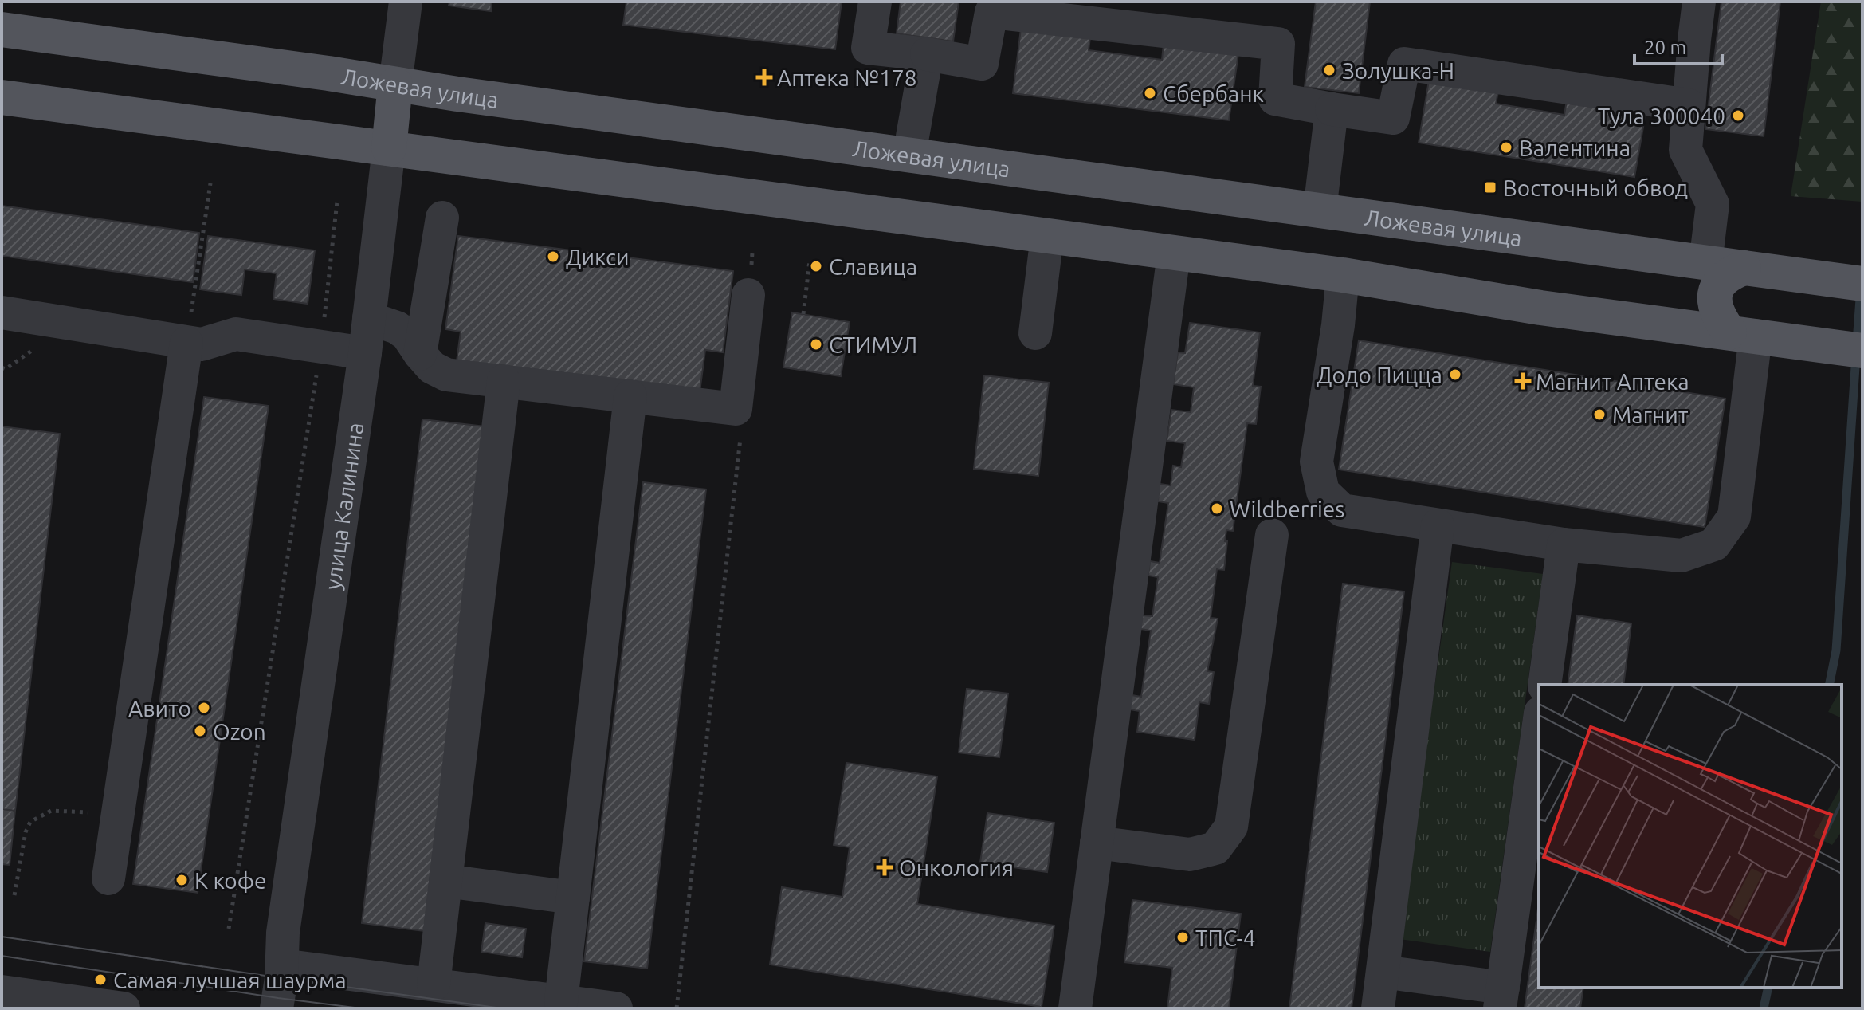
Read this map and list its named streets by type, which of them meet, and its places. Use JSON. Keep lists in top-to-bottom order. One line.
{"streets":{"main road":["Ложевая улица","улица Калинина"]},"crossings":[["Ложевая улица","улица Калинина"]],"places":{"other":["Золушка-Н","Сбербанк","Тула 300040","Валентина","Дикси","Славица","СТИМУЛ","Додо Пицца","Магнит","Wildberries","Авито","Ozon","К кофе","ТПС-4","Самая лучшая шаурма"],"health":["Аптека №178","Магнит Аптека","Онкология"],"transit":["Восточный обвод"]},"scale_bar":"20 m"}
